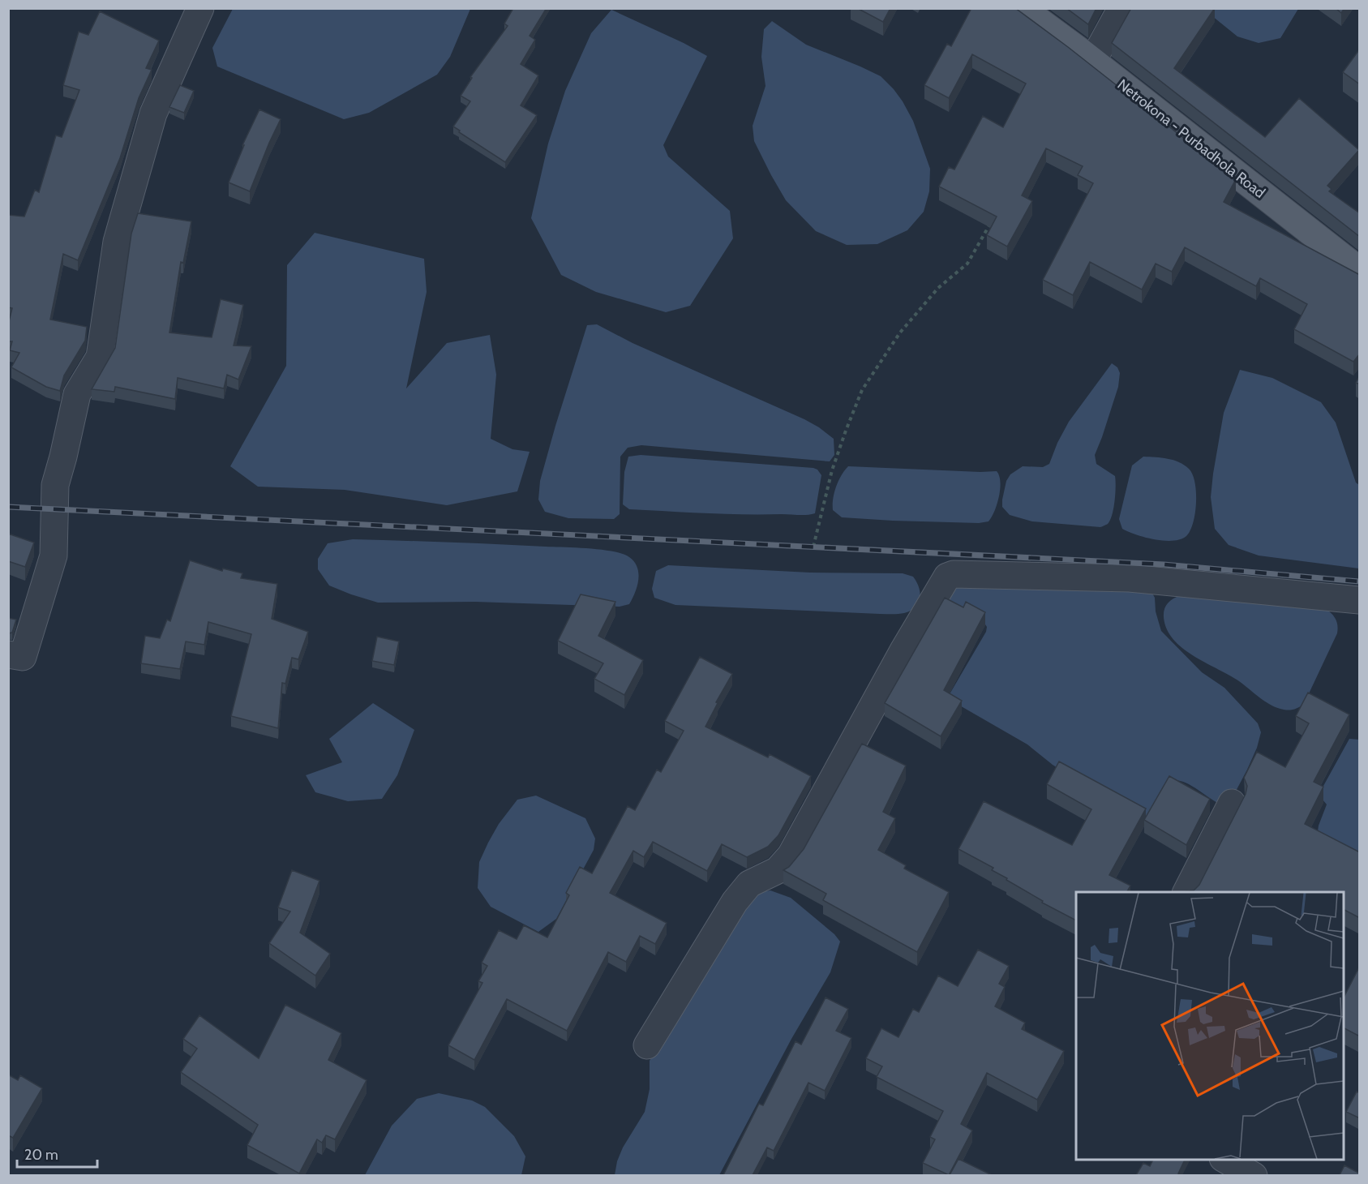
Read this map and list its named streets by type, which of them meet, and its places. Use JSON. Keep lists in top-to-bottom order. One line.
{"streets":{"main road":["Netrokona - Purbadhola Road"]},"scale_bar":"20 m"}
